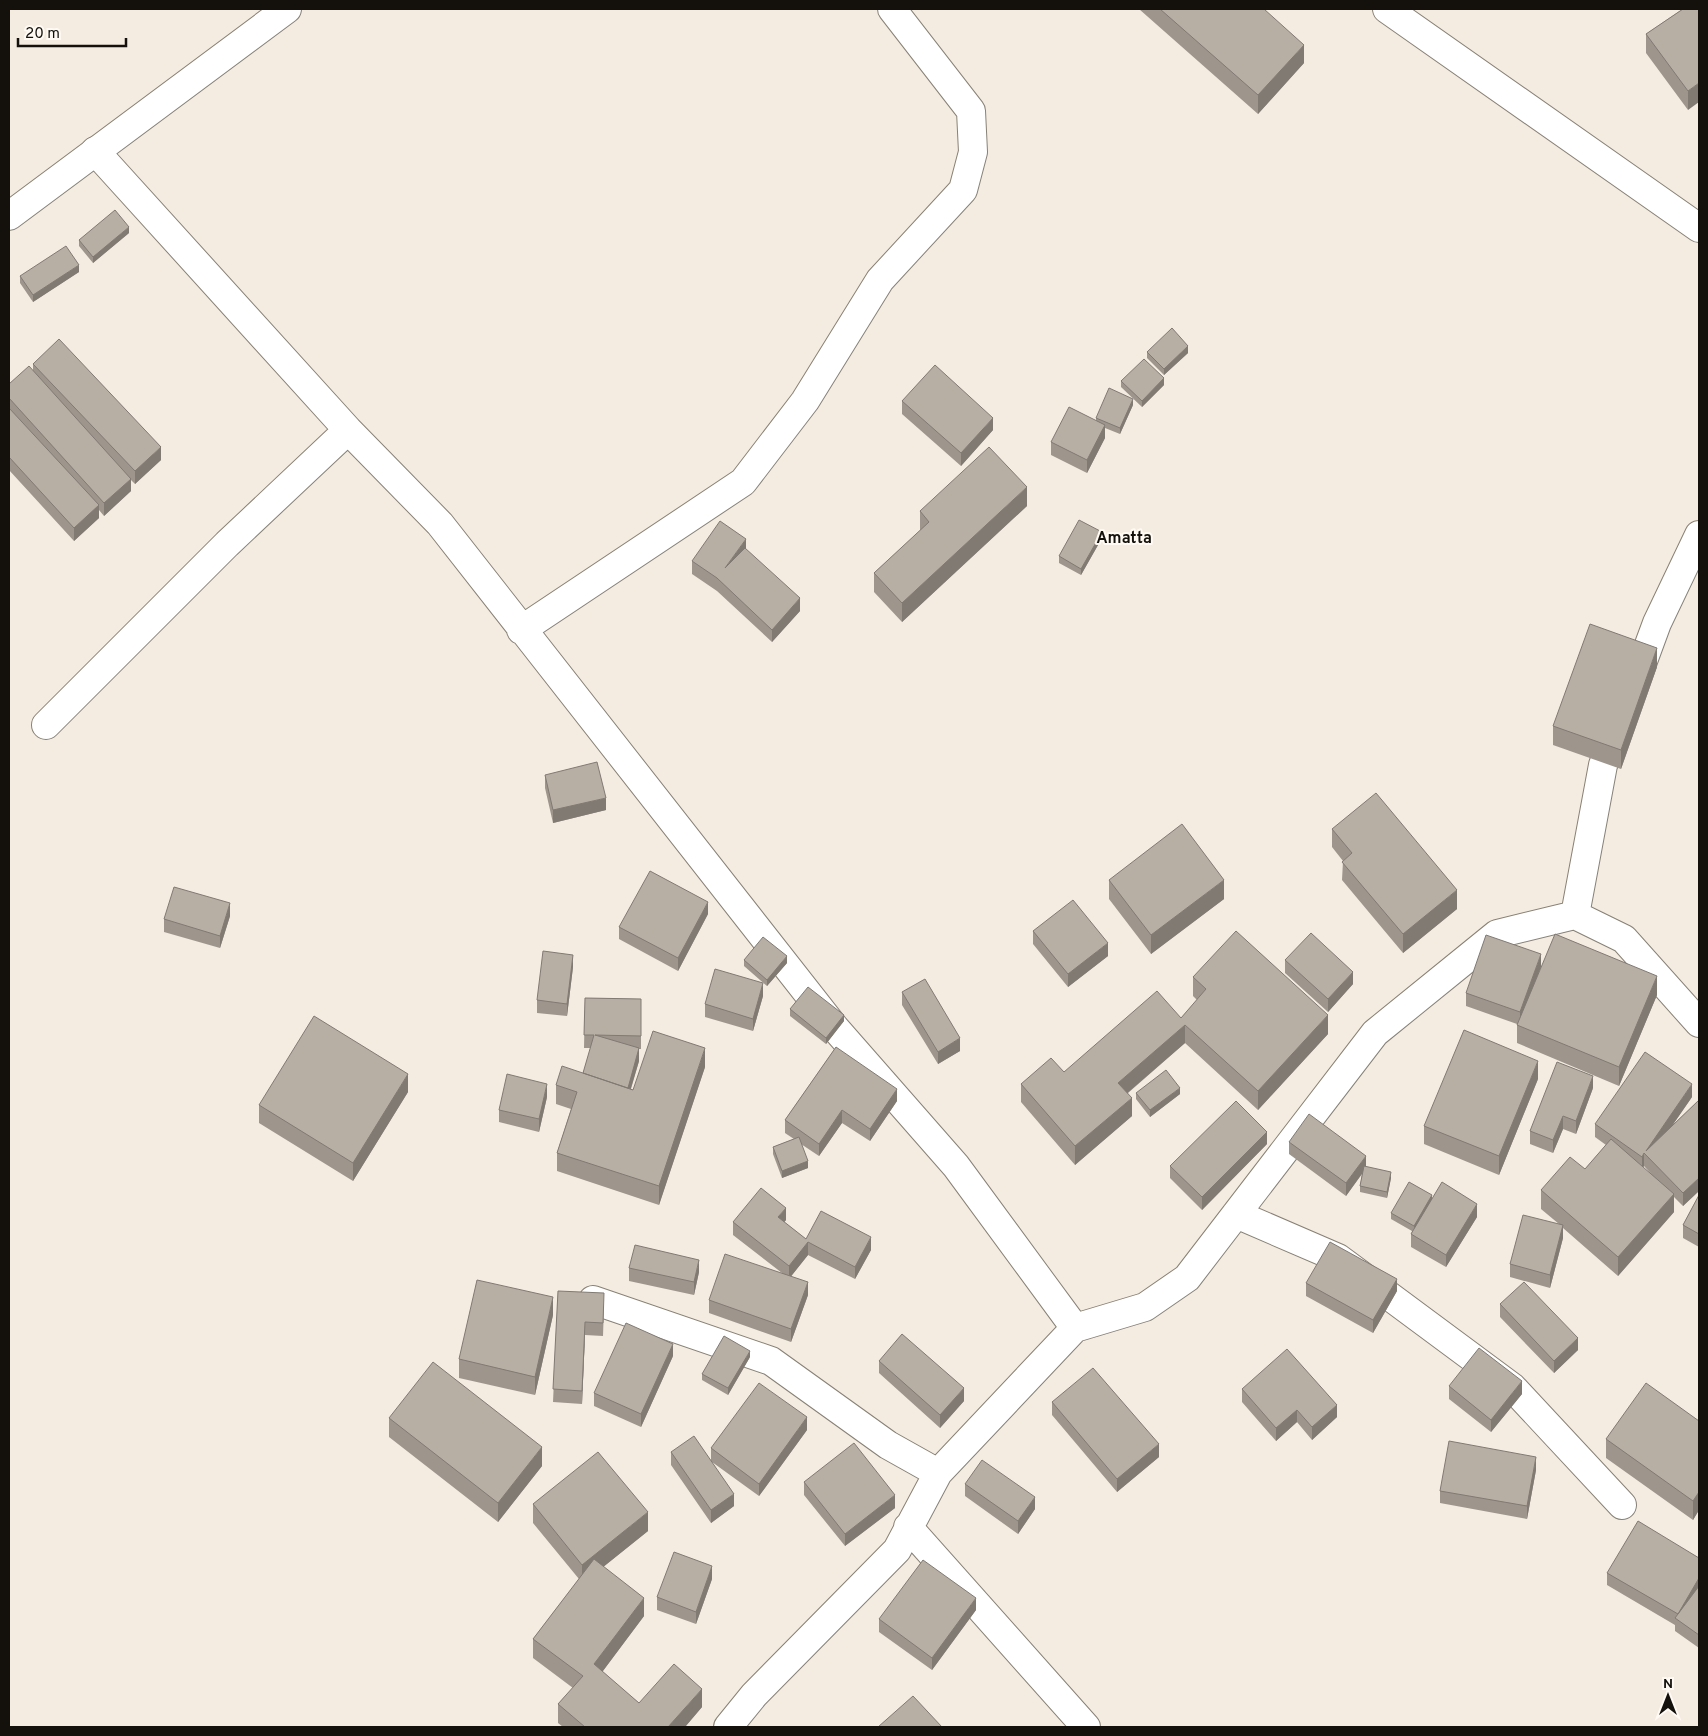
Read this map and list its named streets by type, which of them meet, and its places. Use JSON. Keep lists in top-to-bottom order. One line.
{"districts":["Amatta"],"scale_bar":"20 m","north":"top"}
